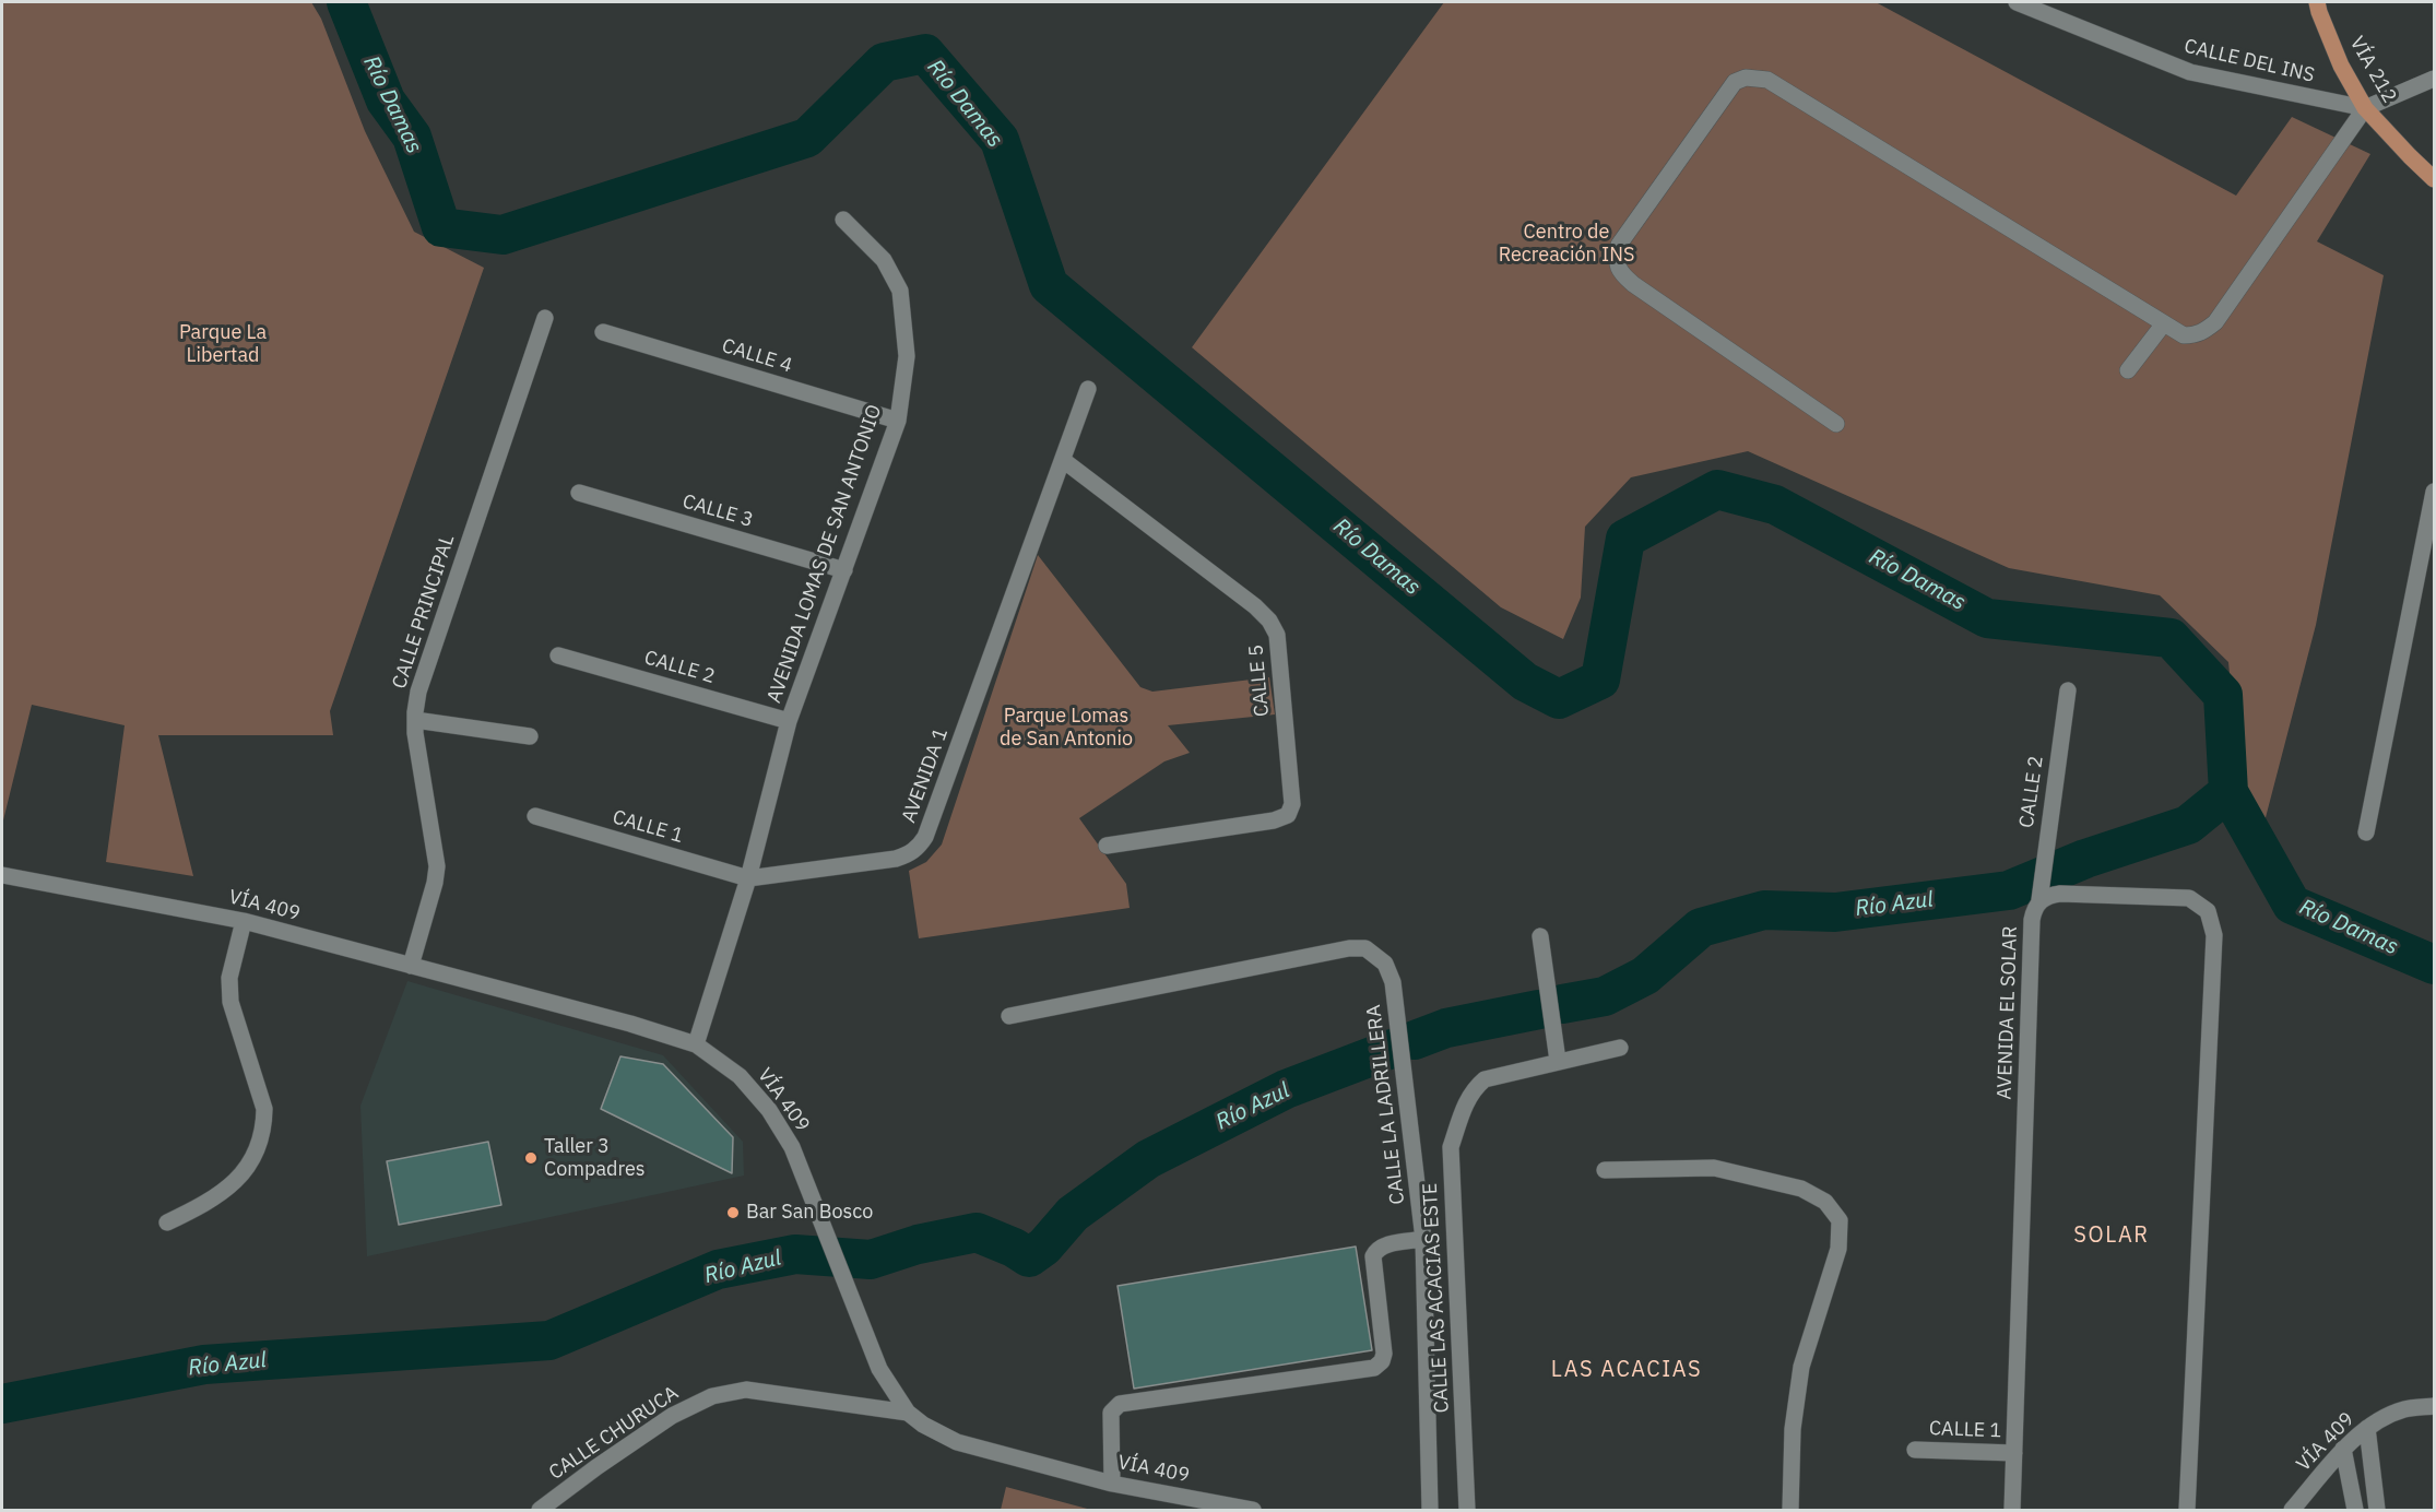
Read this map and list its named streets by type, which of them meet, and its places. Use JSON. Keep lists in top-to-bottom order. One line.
{"streets":{"main road":["VÍA 212"],"street":["CALLE DEL INS","CALLE 4","CALLE 3","AVENIDA LOMAS DE SAN ANTONIO","CALLE PRINCIPAL","CALLE 2","CALLE 5","AVENIDA 1","CALLE 1","VÍA 409","AVENIDA EL SOLAR","CALLE LA LADRILLERA","CALLE LAS ACACIAS ESTE","CALLE CHURUCA"]},"crossings":[["CALLE DEL INS","VÍA 212"],["CALLE 4","AVENIDA LOMAS DE SAN ANTONIO"],["CALLE 3","AVENIDA LOMAS DE SAN ANTONIO"],["AVENIDA LOMAS DE SAN ANTONIO","CALLE 2"],["AVENIDA LOMAS DE SAN ANTONIO","AVENIDA 1"],["AVENIDA LOMAS DE SAN ANTONIO","CALLE 1"],["CALLE PRINCIPAL","VÍA 409"],["CALLE 2","AVENIDA EL SOLAR"],["CALLE 5","AVENIDA 1"],["AVENIDA 1","CALLE 1"],["CALLE 1","AVENIDA EL SOLAR"],["VÍA 409","CALLE CHURUCA"]],"districts":["SOLAR","LAS ACACIAS"],"water":["Río Damas","Río Azul"],"parks":["Centro de Recreación INS","Parque La Libertad","Parque Lomas de San Antonio"],"places":["Taller 3 Compadres","Bar San Bosco"]}
